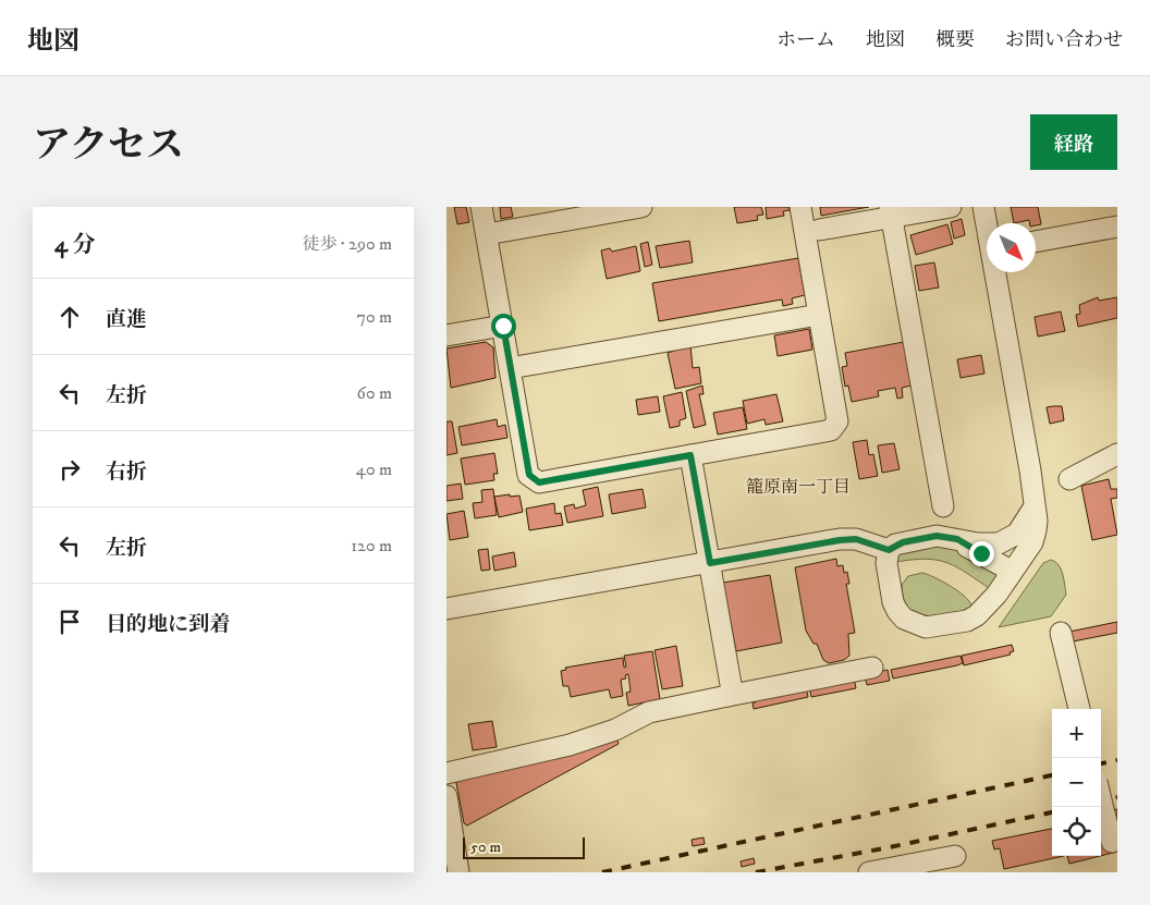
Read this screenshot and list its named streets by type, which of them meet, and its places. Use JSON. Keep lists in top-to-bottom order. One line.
{"districts":["籠原南一丁目"],"scale_bar":"50 m","north":"bottom right","page":{"header":"地図","nav":["ホーム","地図","概要","お問い合わせ"],"title":"アクセス","buttons":"経路","heading":["4 分","徒歩 · 290 m"],"list":[["直進","70 m"],["左折","60 m"],["右折","40 m"],["左折","120 m"],"目的地に到着"],"map_buttons":["+","−"],"scale":"50 m"}}
